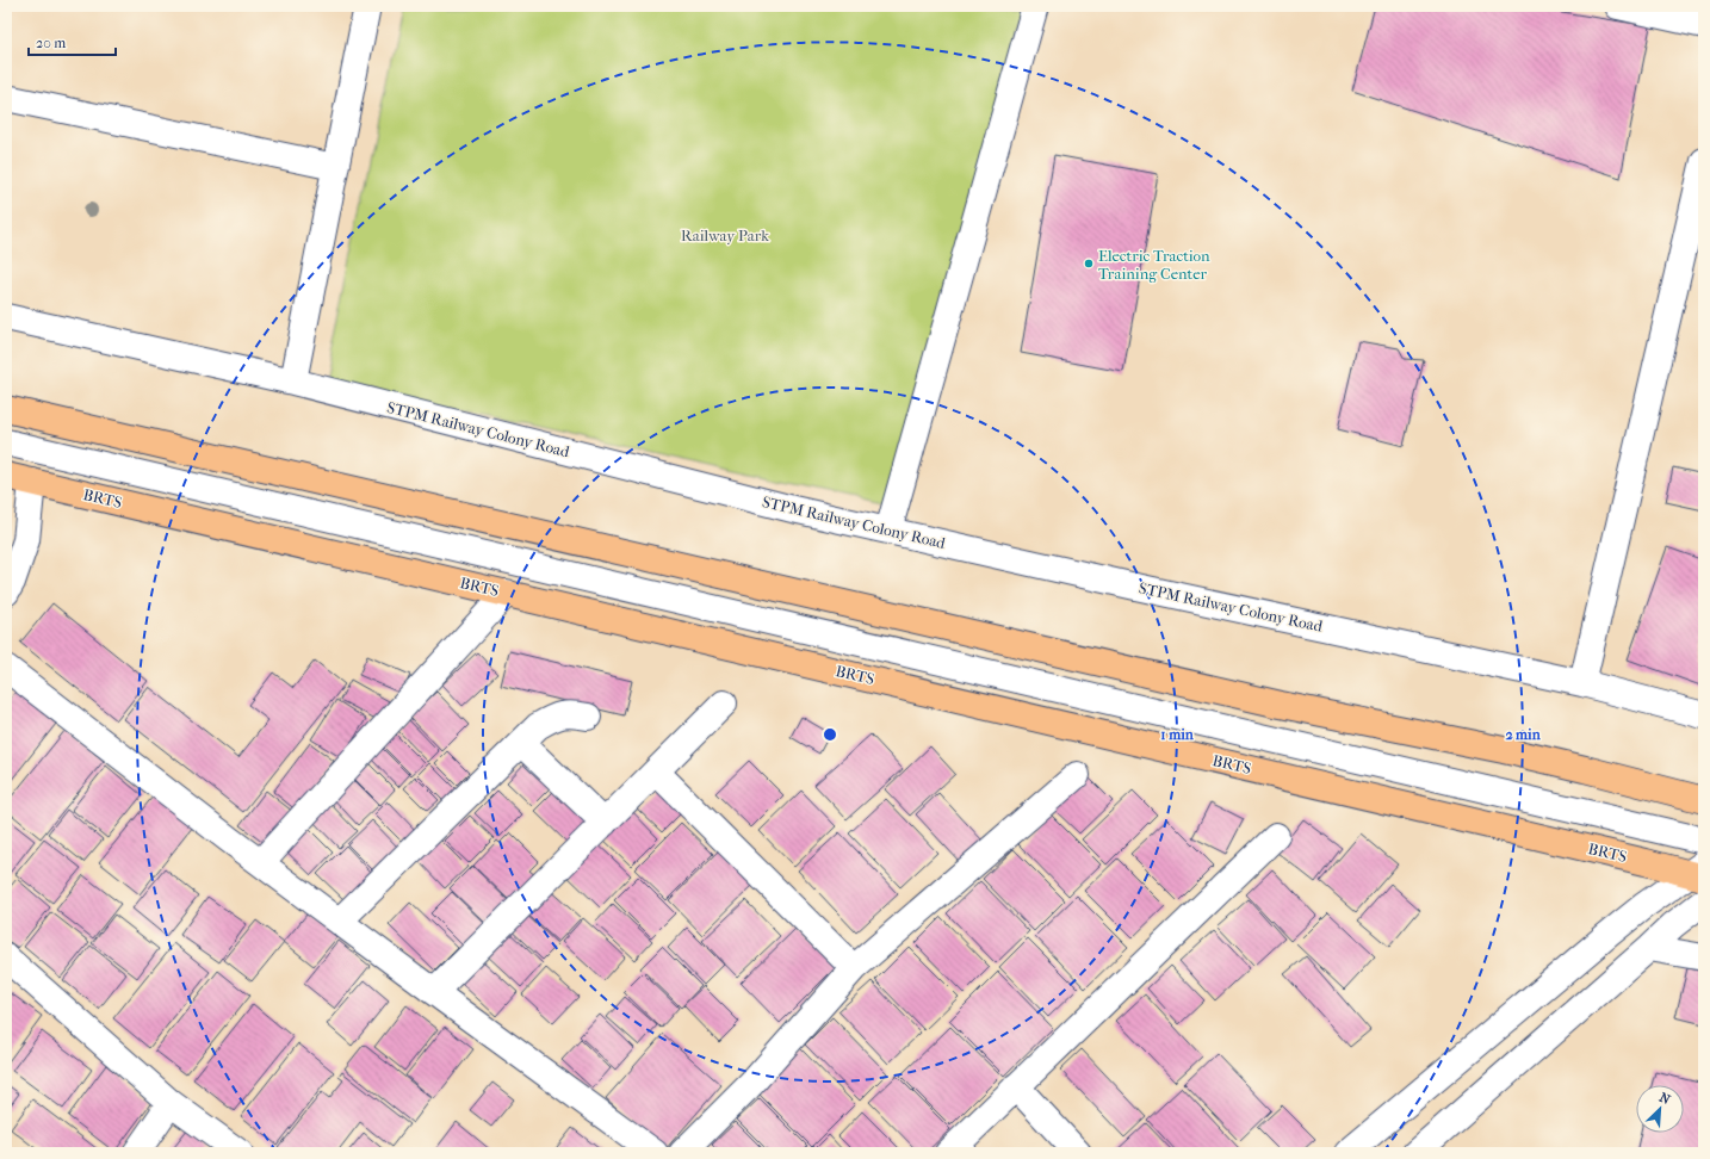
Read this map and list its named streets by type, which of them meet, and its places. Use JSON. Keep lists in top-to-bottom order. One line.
{"streets":{"main road":["BRTS"],"street":["STPM Railway Colony Road"]},"parks":["Railway Park"],"places":["Electric Traction Training Center"],"scale_bar":"20 m","north":"top right","rings":["1 min","2 min"]}
